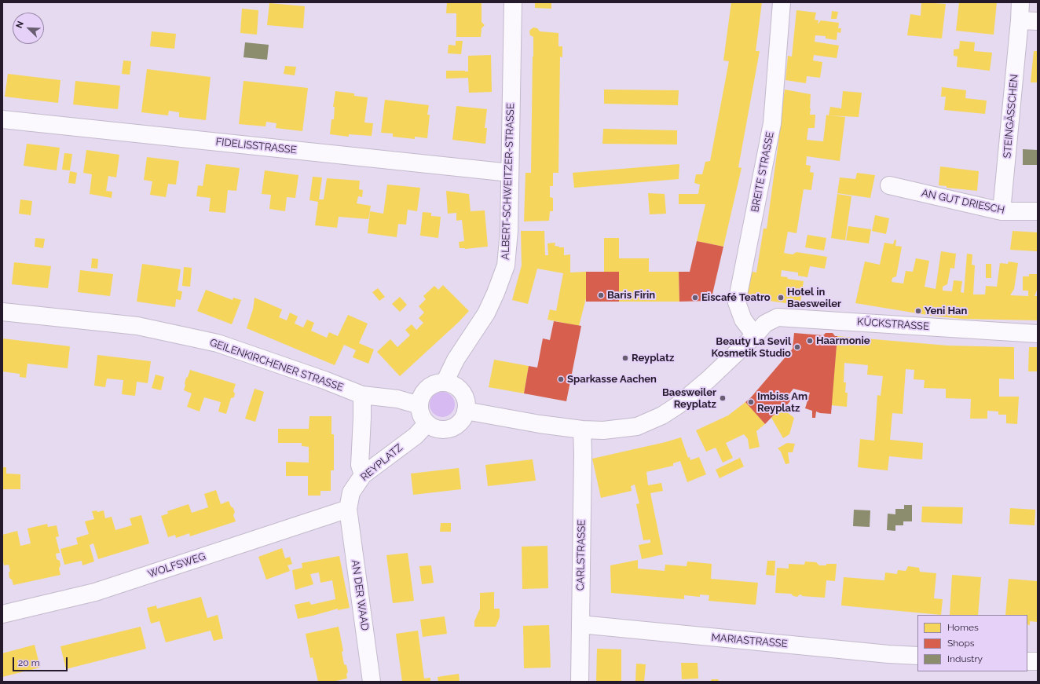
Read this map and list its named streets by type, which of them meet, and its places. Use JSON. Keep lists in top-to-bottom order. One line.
{"streets":{"street":["STEINGÄSSCHEN","FIDELISSTRASSE","BREITE STRASSE","ALBERT-SCHWEITZER-STRASSE","AN GUT DRIESCH","KÜCKSTRASSE","GEILENKIRCHENER STRASSE","REYPLATZ","CARLSTRASSE","WOLFSWEG","AN DER WAAD","MARIASTRASSE"]},"crossings":[["STEINGÄSSCHEN","AN GUT DRIESCH"],["FIDELISSTRASSE","ALBERT-SCHWEITZER-STRASSE"],["BREITE STRASSE","KÜCKSTRASSE"],["ALBERT-SCHWEITZER-STRASSE","GEILENKIRCHENER STRASSE"],["ALBERT-SCHWEITZER-STRASSE","REYPLATZ"],["GEILENKIRCHENER STRASSE","REYPLATZ"],["REYPLATZ","WOLFSWEG"],["REYPLATZ","AN DER WAAD"],["CARLSTRASSE","MARIASTRASSE"],["WOLFSWEG","AN DER WAAD"]],"places":["Baris Firin","Eiscafé Teatro","Hotel in Baesweiler","Yeni Han","Haarmonie","Beauty La Sevil Kosmetik Studio","Reyplatz","Sparkasse Aachen","Baesweiler Reyplatz","Imbiss Am Reyplatz"],"legend":["Homes","Shops","Industry"],"scale_bar":"20 m","north":"top left"}
